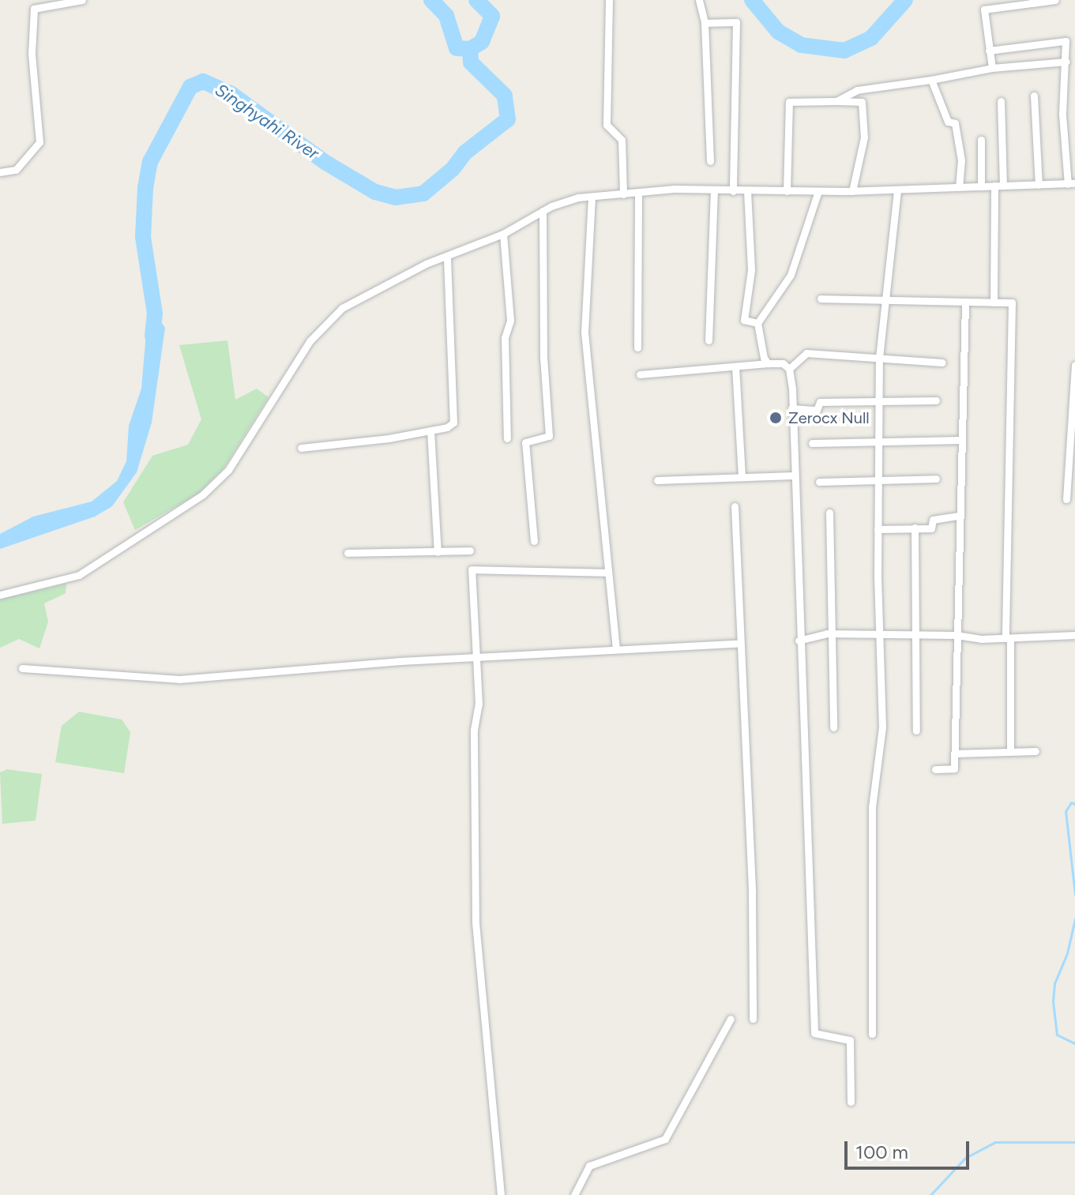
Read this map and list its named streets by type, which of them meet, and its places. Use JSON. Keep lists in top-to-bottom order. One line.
{"water":["Singhyahi River"],"places":["Zerocx Null"],"scale_bar":"100 m"}
